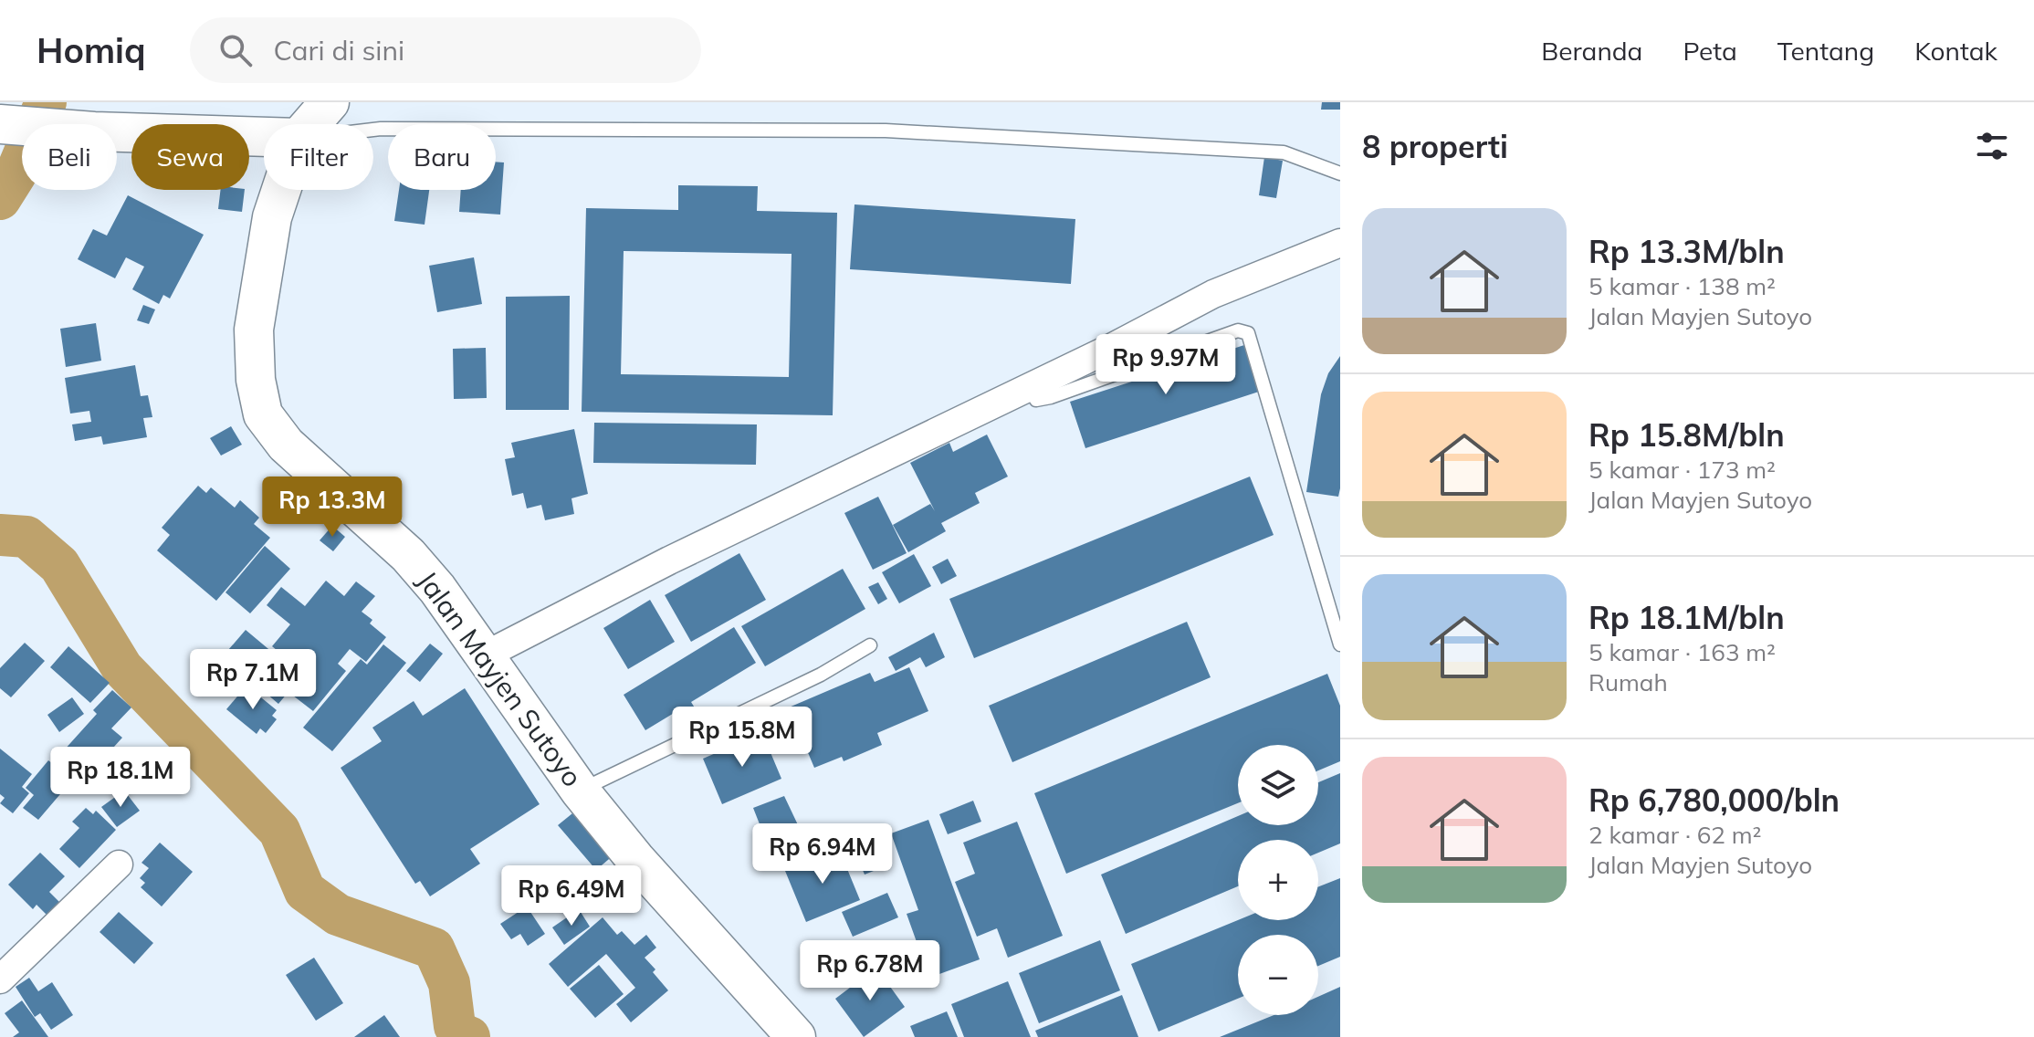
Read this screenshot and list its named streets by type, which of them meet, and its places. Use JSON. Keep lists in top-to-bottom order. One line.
{"streets":{"street":["Jalan Mayjen Sutoyo"]},"page":{"header":"Homiq","search":"Cari di sini","nav":["Beranda","Peta","Tentang","Kontak"],"heading":"8 properti","chip":["Beli","Sewa","Filter","Baru"],"list":[{"name":"Rp 13.3M/bln","note":"5 kamar · 138 m² · Jalan Mayjen Sutoyo"},{"name":"Rp 15.8M/bln","note":"5 kamar · 173 m² · Jalan Mayjen Sutoyo"},{"name":"Rp 18.1M/bln","note":"5 kamar · 163 m² · Rumah"},{"name":"Rp 6,780,000/bln","note":"2 kamar · 62 m² · Jalan Mayjen Sutoyo"}],"price":["Rp 9.97M","Rp 13.3M","Rp 7.1M","Rp 15.8M","Rp 18.1M","Rp 6.94M","Rp 6.49M","Rp 6.78M"],"map_buttons":["+","−"]}}
